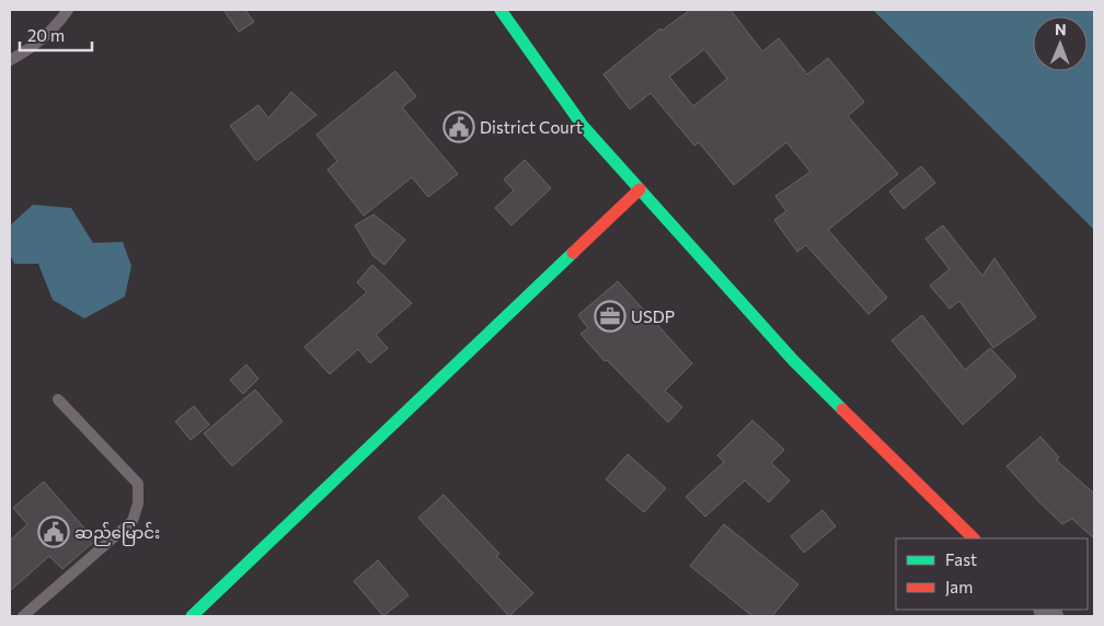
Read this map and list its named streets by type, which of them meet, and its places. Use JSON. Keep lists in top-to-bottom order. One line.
{"places":{"public building":["District Court","ဆည်မြောင်း"],"office":["USDP"]},"legend":["Fast","Jam"],"scale_bar":"20 m","north":"top"}
